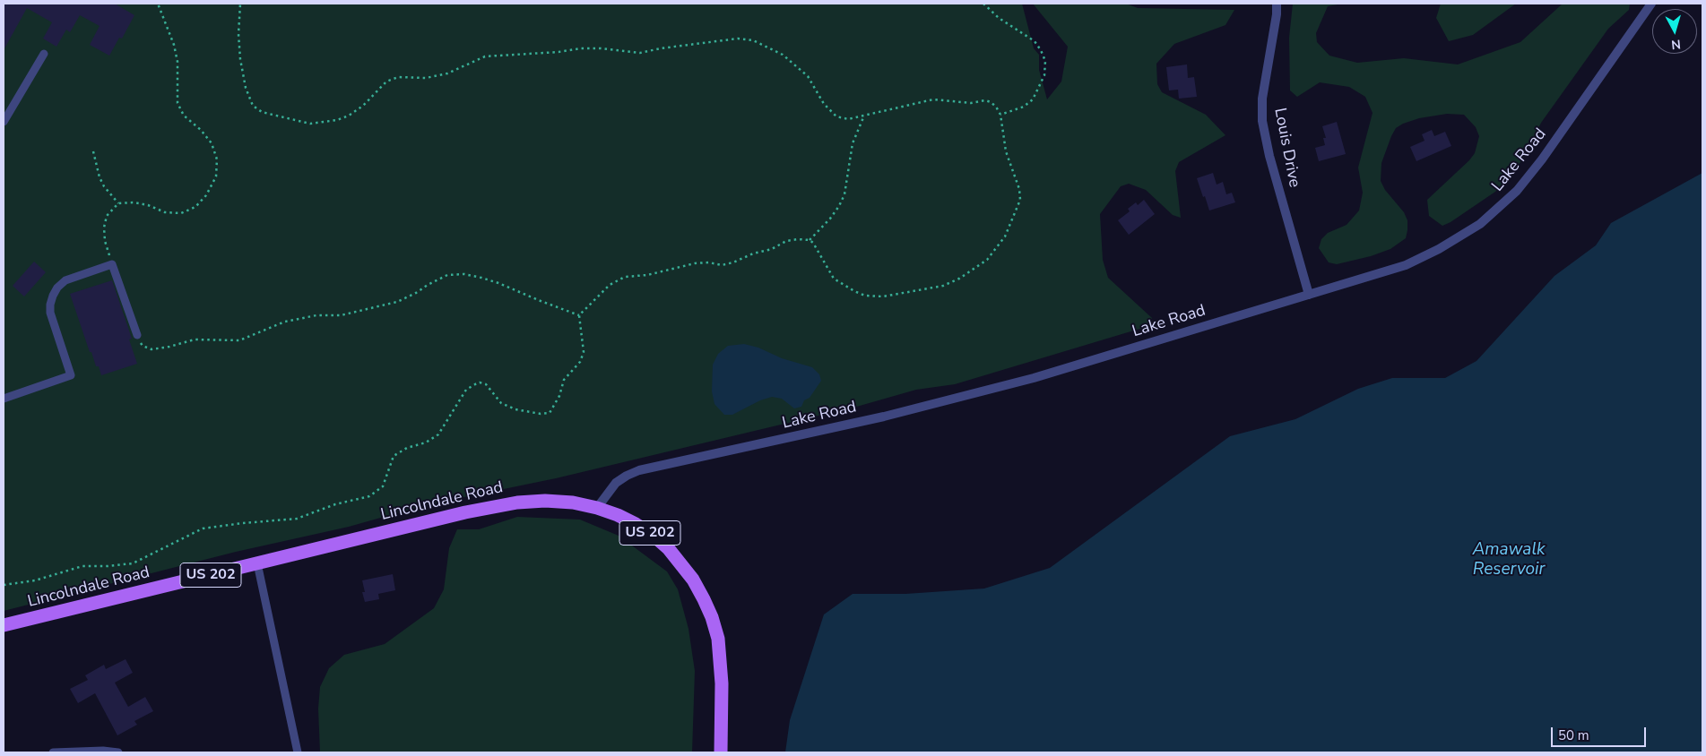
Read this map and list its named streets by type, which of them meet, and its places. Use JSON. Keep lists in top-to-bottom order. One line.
{"streets":{"main road":["Lincolndale Road","US 202"],"street":["Louis Drive","Lake Road"]},"crossings":[["Louis Drive","Lake Road"],["Lake Road","Lincolndale Road"]],"water":["Amawalk Reservoir"],"scale_bar":"50 m","north":"bottom"}
